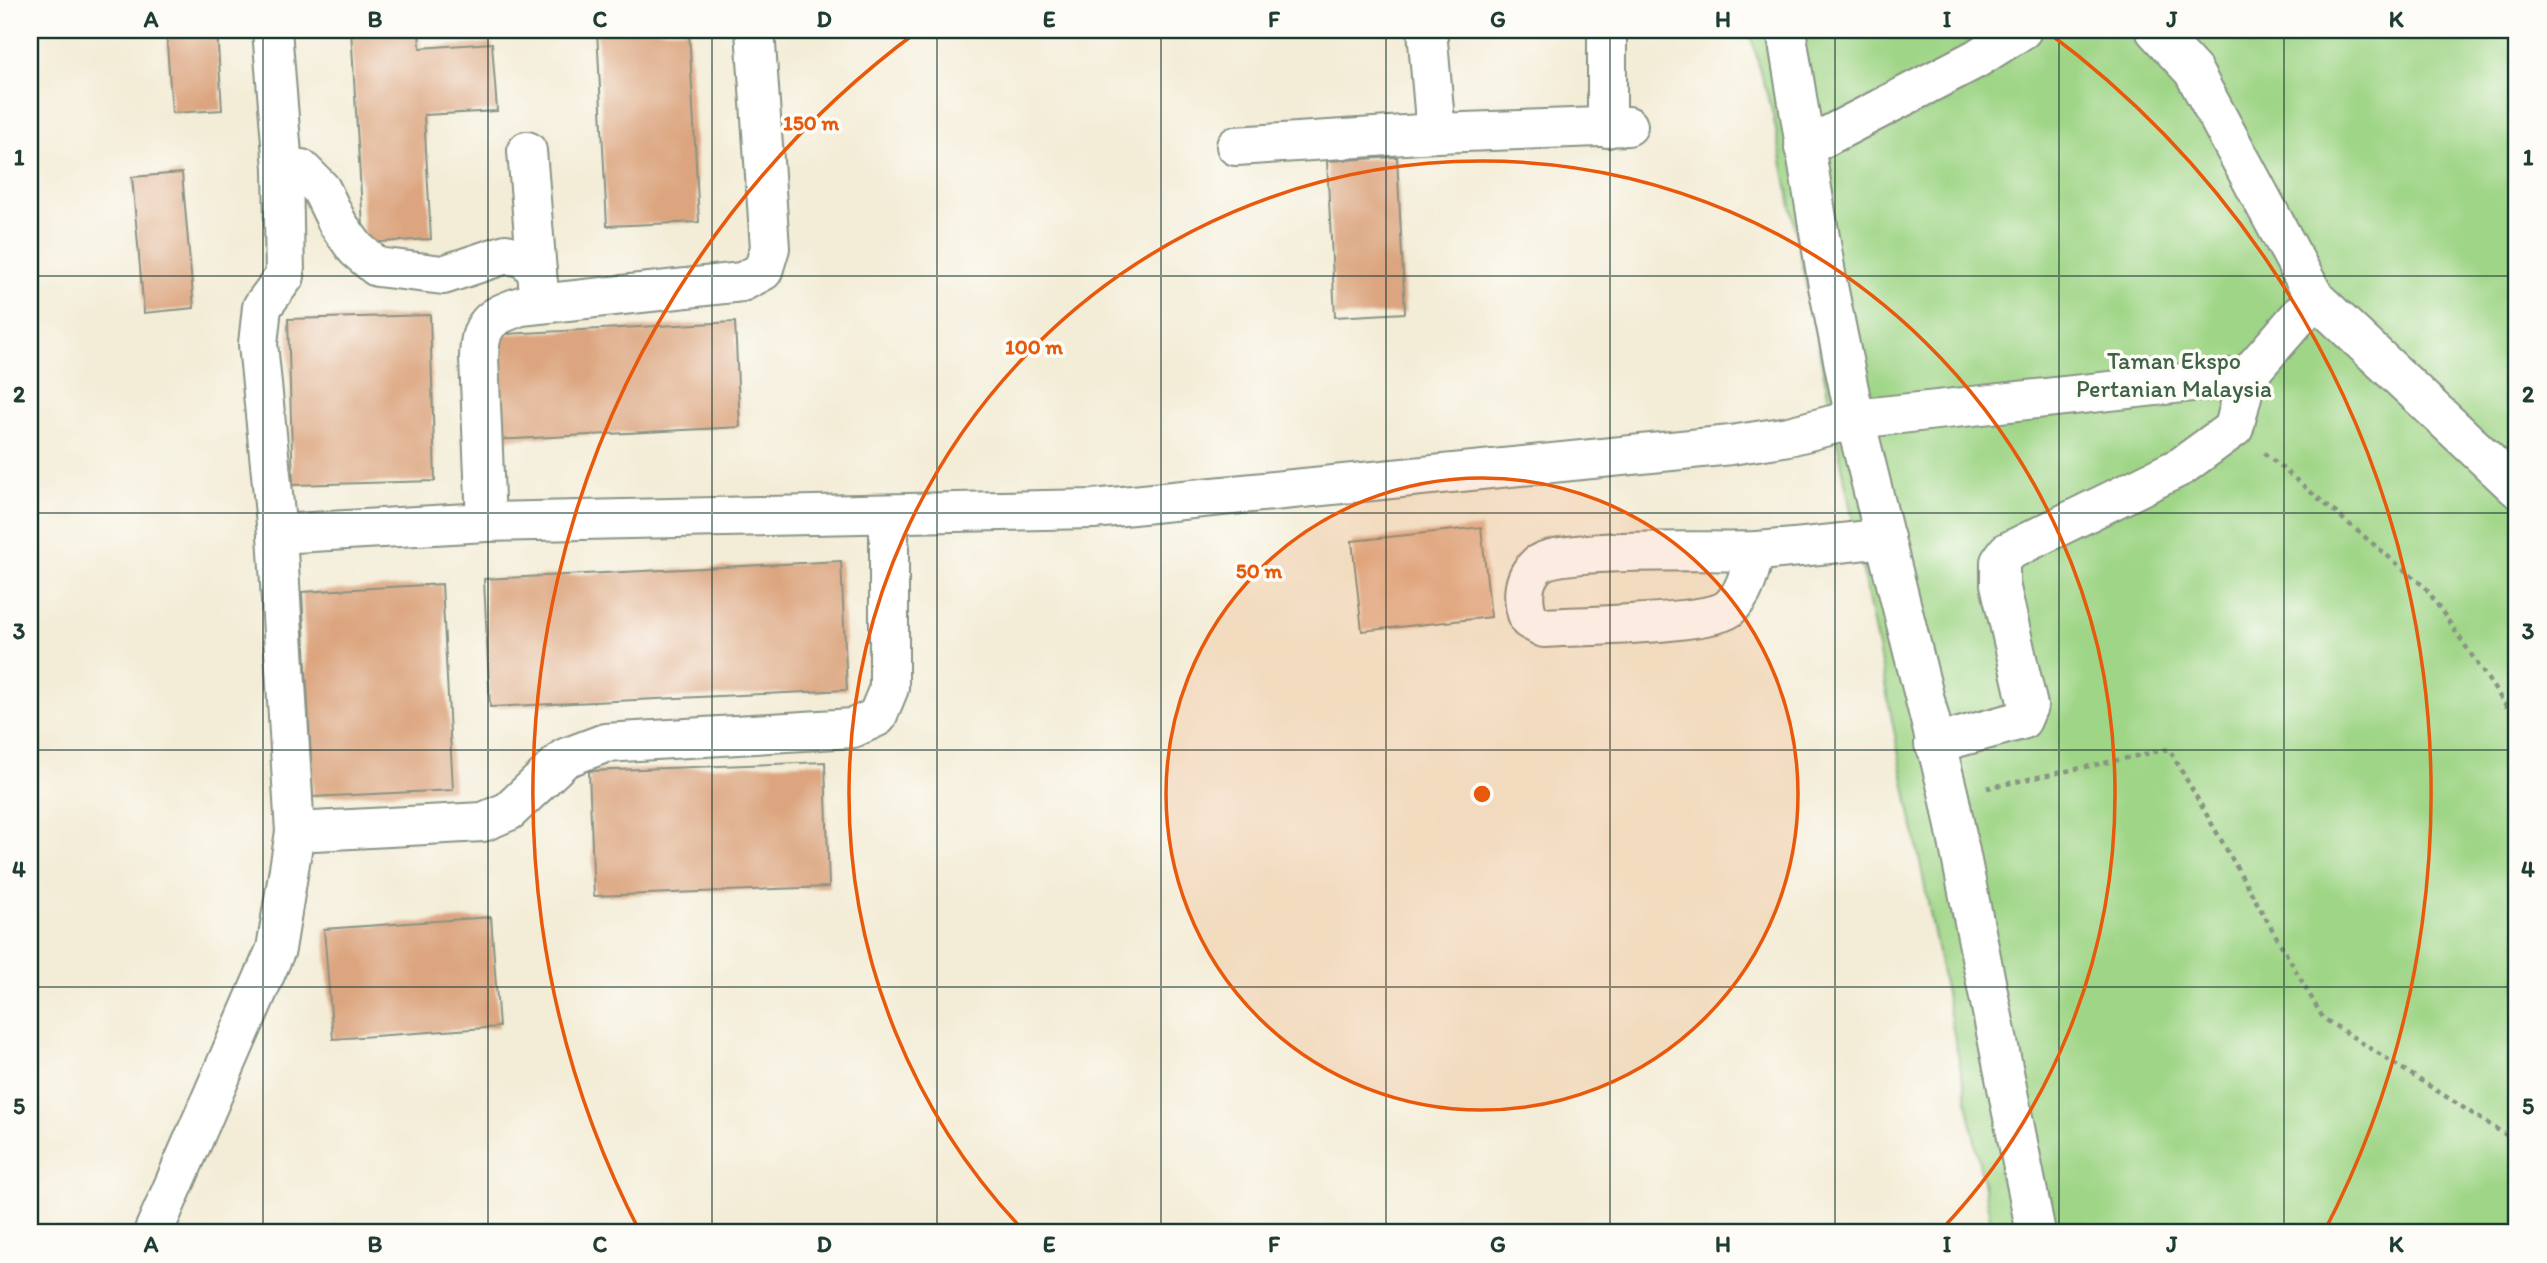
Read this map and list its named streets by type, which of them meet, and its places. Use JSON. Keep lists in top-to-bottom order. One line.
{"parks":["Taman Ekspo Pertanian Malaysia"],"grid":{"columns":["A","B","C","D","E","F","G","H","I","J","K"],"rows":["1","2","3","4","5"]},"rings":["150 m","100 m","50 m"]}
